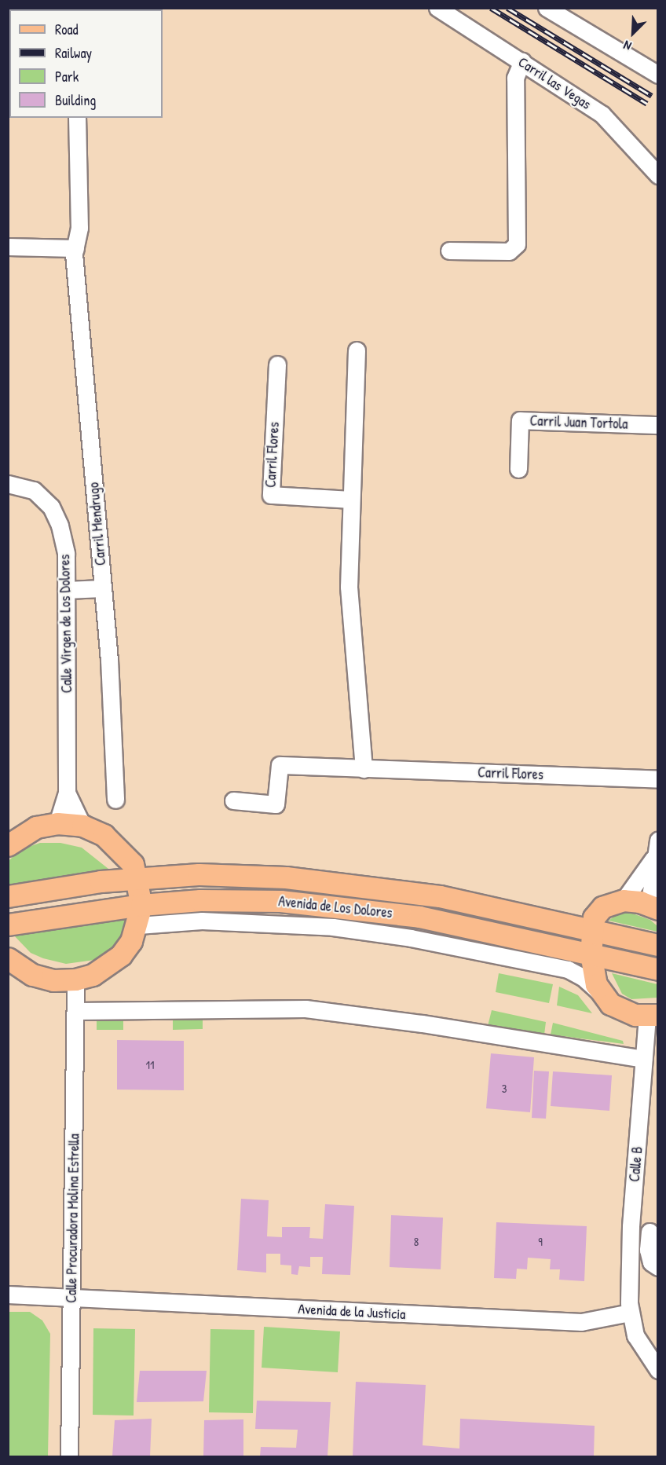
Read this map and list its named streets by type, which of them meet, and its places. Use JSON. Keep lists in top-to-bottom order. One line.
{"streets":{"main road":["Avenida de Los Dolores"],"street":["Carril las Vegas","Carril Juan Tortola","Carril Flores","Carril Mendrugo","Calle Virgen de Los Dolores","Calle B","Calle Procuradora Molina Estrella","Avenida de la Justicia"]},"crossings":[["Calle B","Avenida de la Justicia"],["Calle Procuradora Molina Estrella","Avenida de la Justicia"]],"house_numbers":["11","3","8","9"],"legend":["Road","Railway","Park","Building"],"north":"bottom left"}
